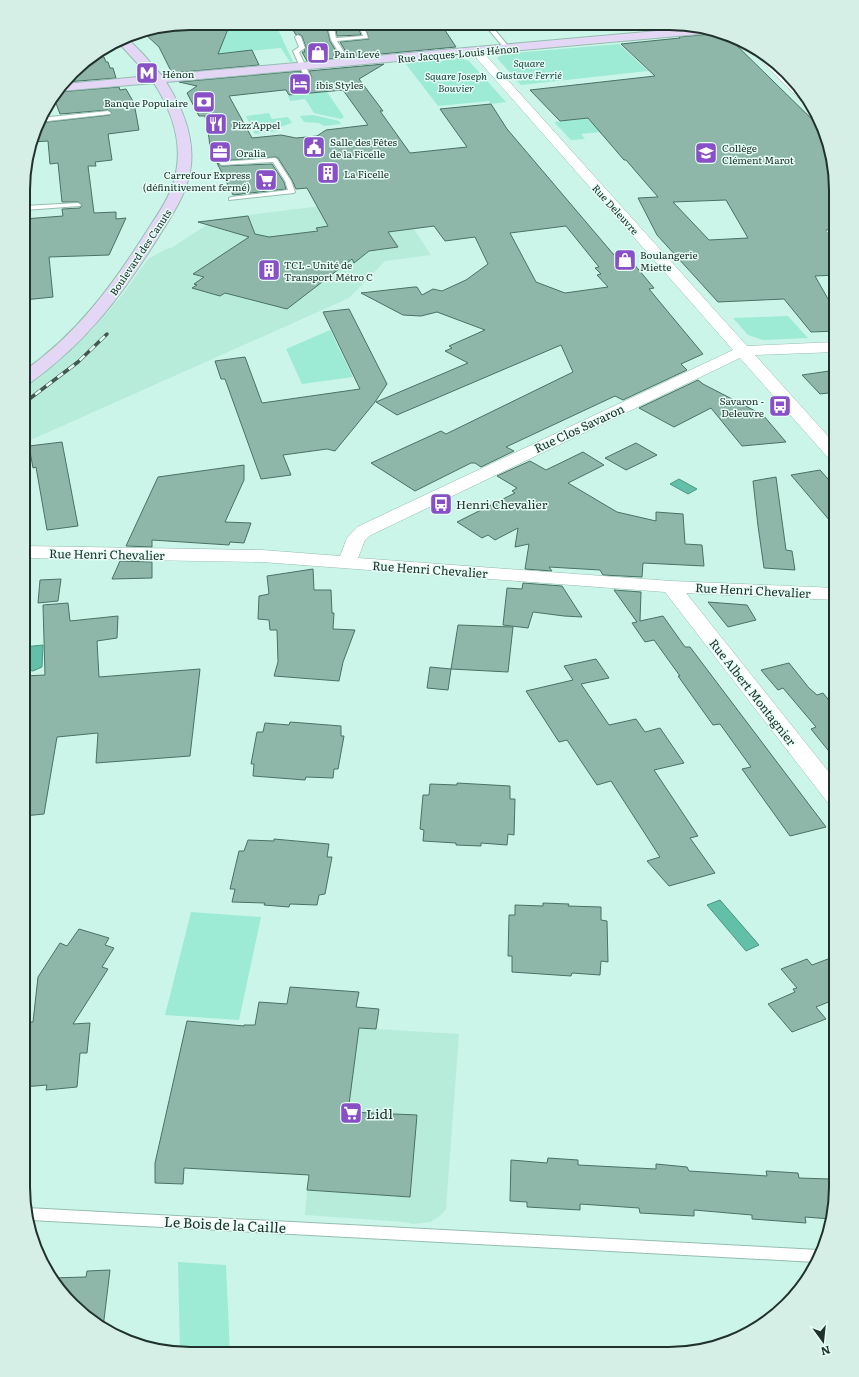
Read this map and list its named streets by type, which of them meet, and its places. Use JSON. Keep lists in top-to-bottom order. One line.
{"streets":{"main road":["Rue Jacques-Louis Hénon","Boulevard des Canuts"],"street":["Rue Deleuvre","Rue Clos Savaron","Rue Henri Chevalier","Rue Albert Montagnier"],"lane":["Le Bois de la Caille"]},"crossings":[["Rue Jacques-Louis Hénon","Rue Deleuvre"],["Rue Jacques-Louis Hénon","Boulevard des Canuts"],["Rue Deleuvre","Rue Clos Savaron"],["Rue Clos Savaron","Rue Henri Chevalier"],["Rue Henri Chevalier","Rue Albert Montagnier"]],"parks":["Square Gustave Ferrié","Square Joseph Bouvier"],"places":{"shop":["Pain Levé","Boulangerie Miette"],"metro station":["Hénon"],"hotel":["ibis Styles"],"bank":["Banque Populaire"],"restaurant":["Pizz'Appel"],"public building":["Salle des Fêtes de la Ficelle"],"office":["Oralia"],"school or university":["Collège Clément Marot"],"building":["La Ficelle","TCL - Unité de Transport Métro C"],"supermarket":["Carrefour Express (définitivement fermé)","Lidl"],"bus stop":["Savaron - Deleuvre","Henri Chevalier"]},"north":"bottom"}
